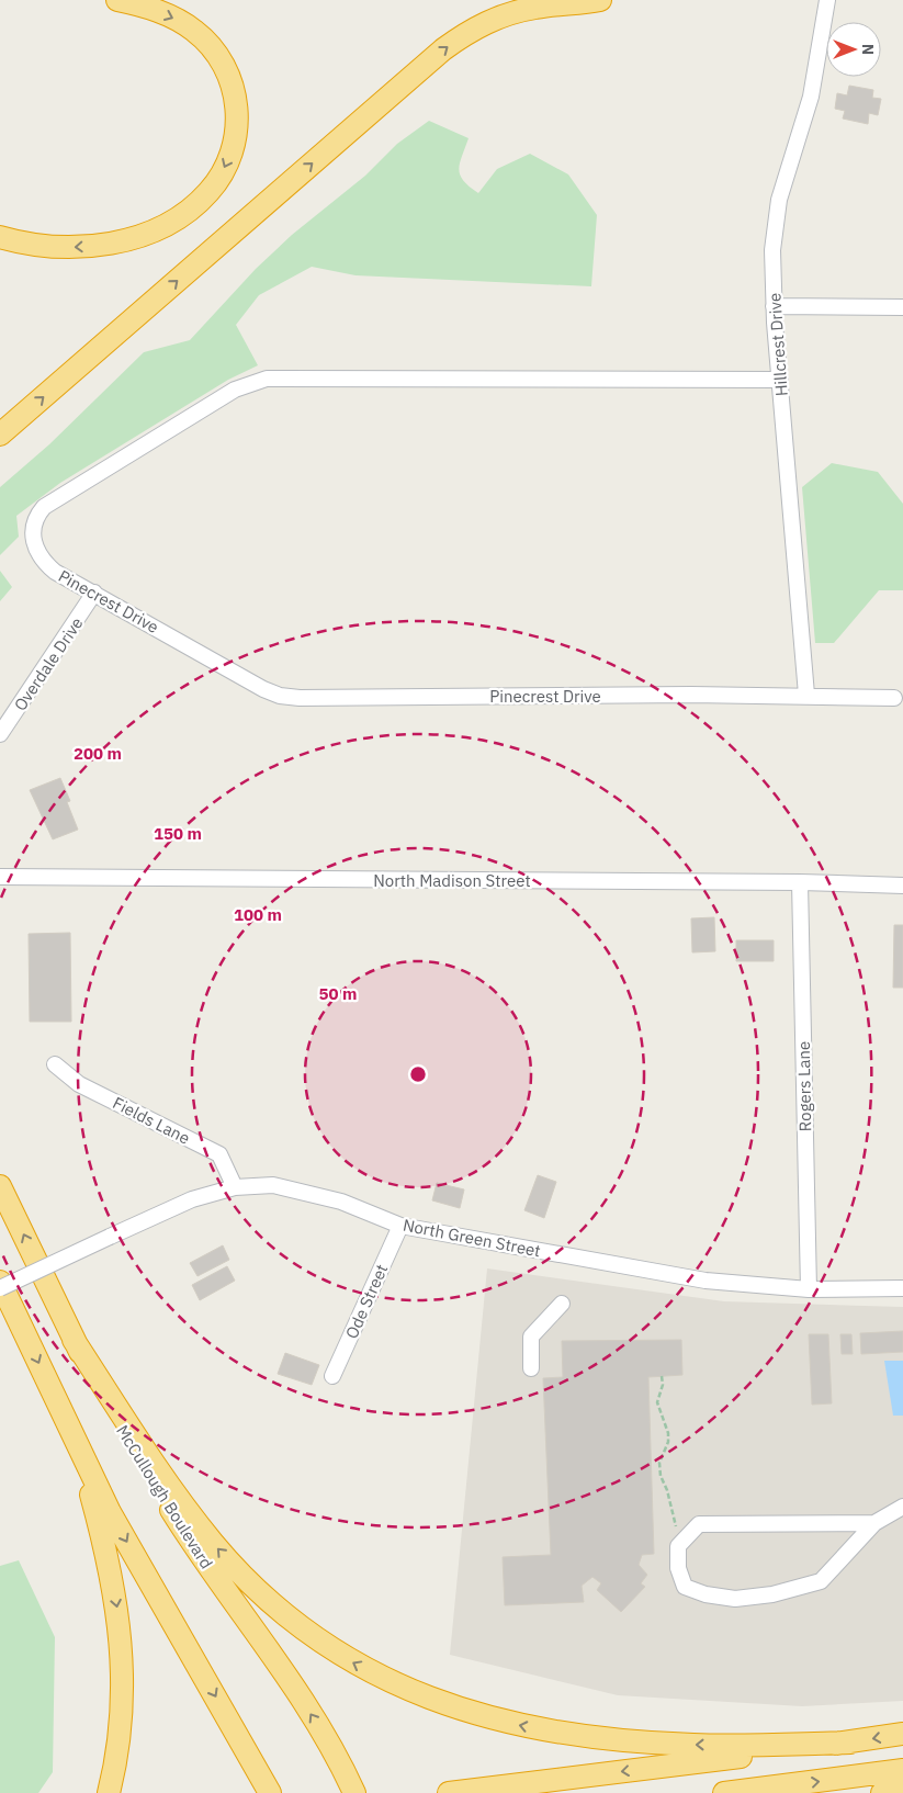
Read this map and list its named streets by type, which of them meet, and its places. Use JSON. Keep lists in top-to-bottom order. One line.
{"streets":{"highway":["McCullough Boulevard"],"street":["Hillcrest Drive","Pinecrest Drive","Overdale Drive","North Madison Street","Rogers Lane","Fields Lane","North Green Street","Ode Street"]},"crossings":[["Hillcrest Drive","Pinecrest Drive"],["Pinecrest Drive","Overdale Drive"],["North Madison Street","Rogers Lane"],["Rogers Lane","North Green Street"],["Fields Lane","North Green Street"],["North Green Street","Ode Street"]],"north":"right","rings":["200 m","150 m","100 m","50 m"]}
